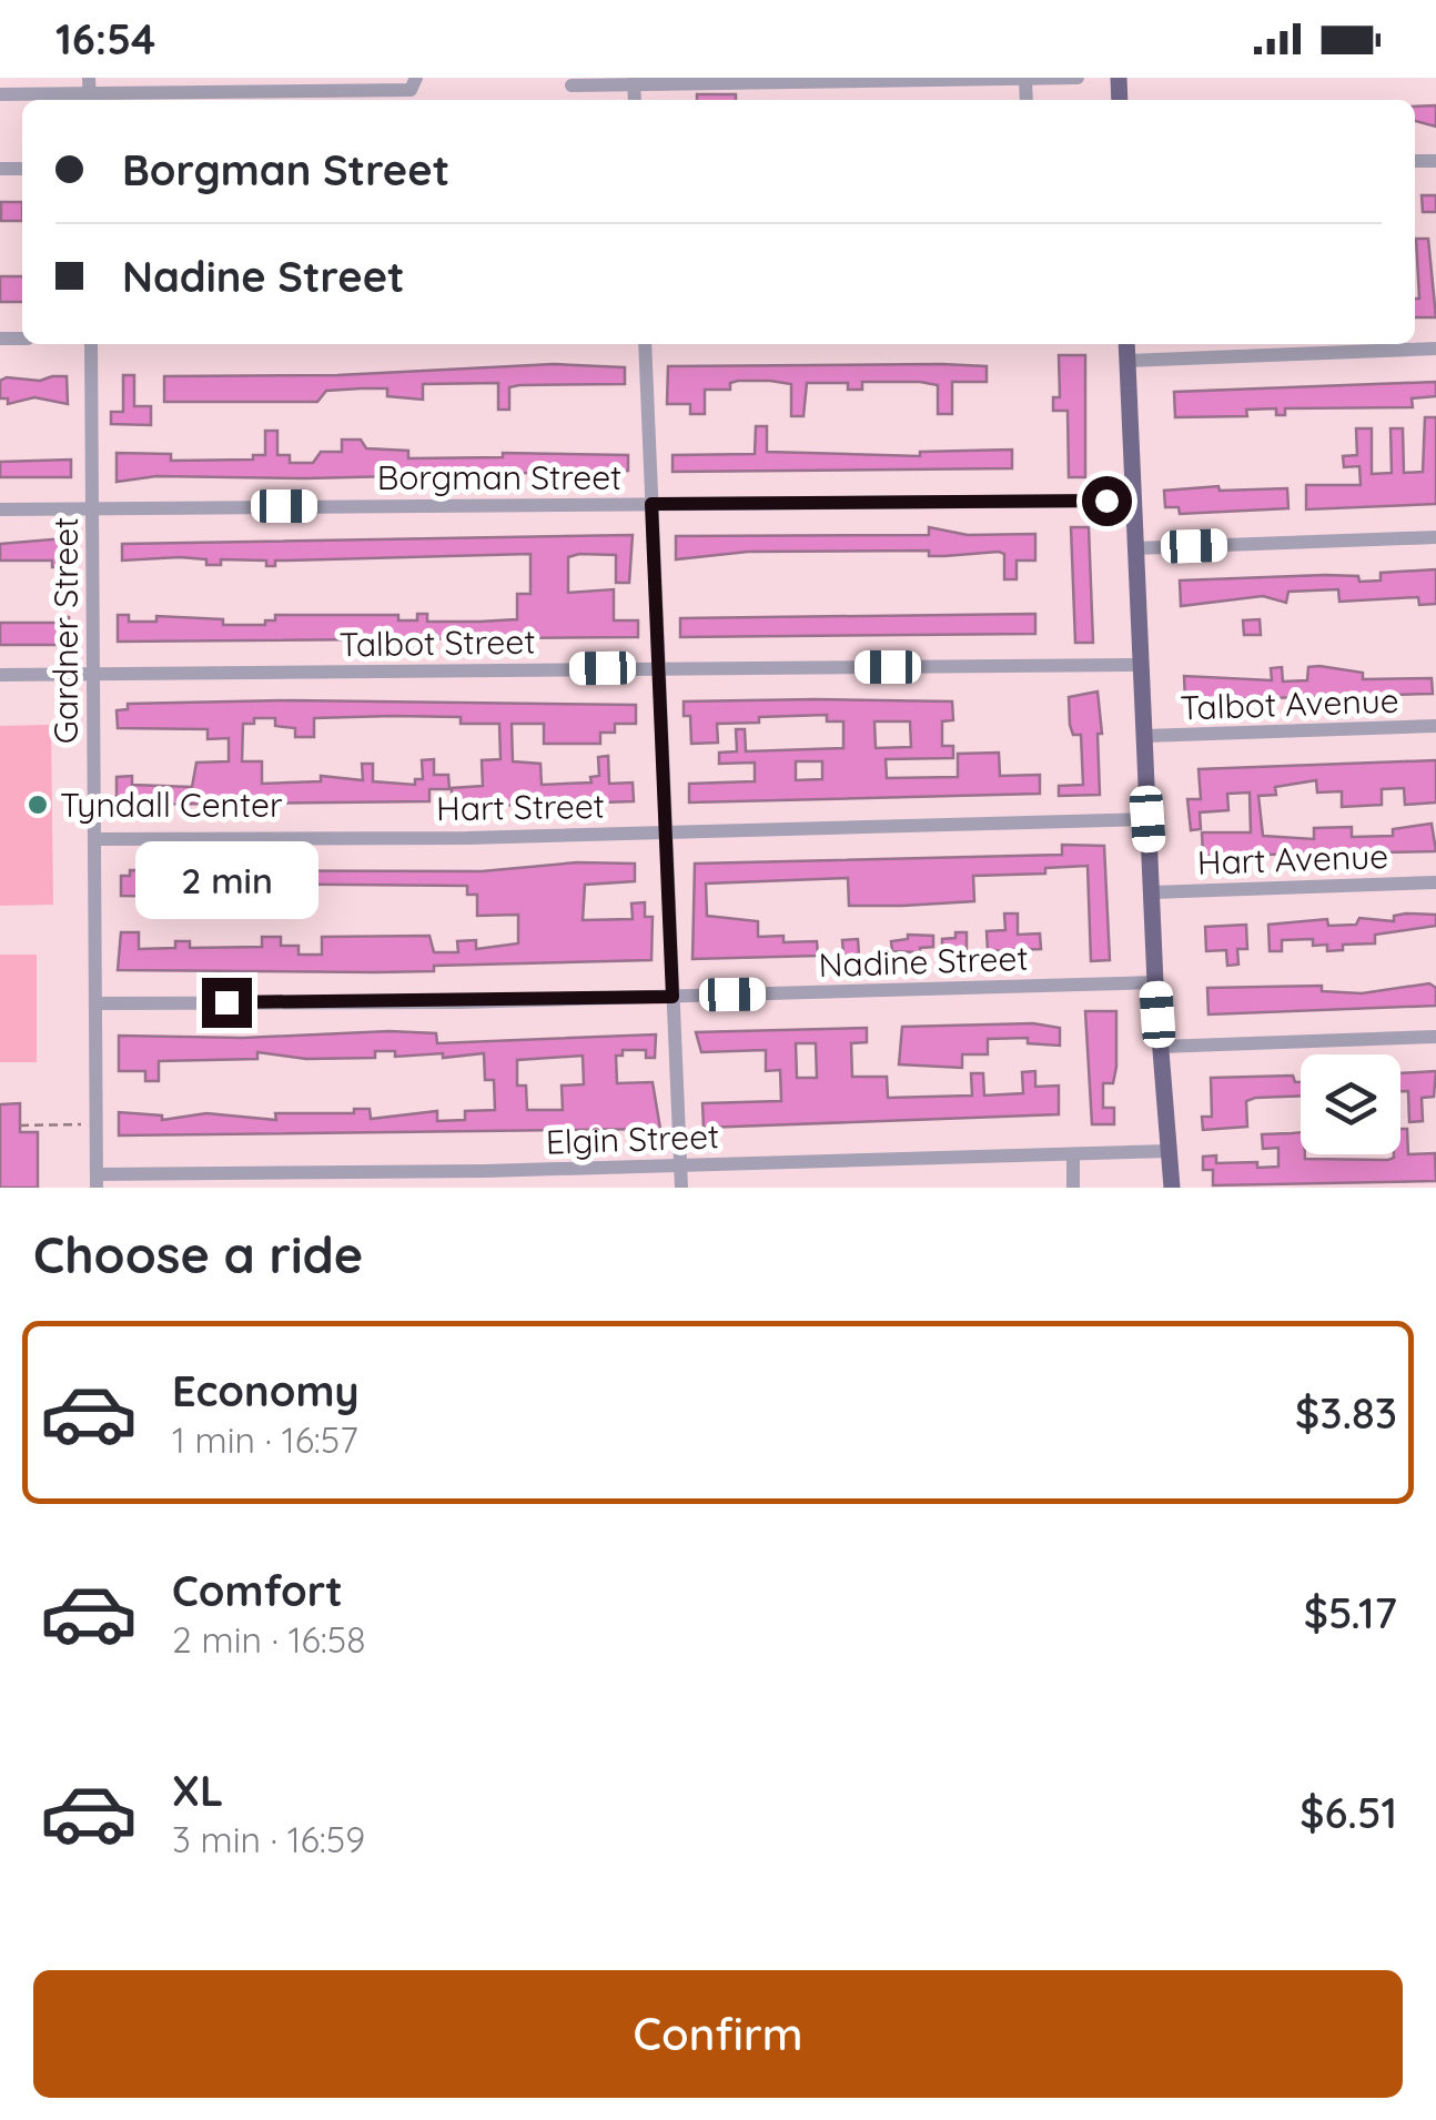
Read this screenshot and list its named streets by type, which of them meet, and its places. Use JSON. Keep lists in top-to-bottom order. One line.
{"streets":{"street":["Borgman Street","Gardner Street","Talbot Street","Talbot Avenue","Hart Street","Hart Avenue","Nadine Street","Elgin Street"]},"crossings":[["Borgman Street","Gardner Street"],["Gardner Street","Talbot Street"],["Gardner Street","Hart Street"],["Gardner Street","Nadine Street"],["Gardner Street","Elgin Street"]],"places":["Tyndall Center"],"page":{"status":"16:54","banner":["Borgman Street","Nadine Street"],"bubble":"2 min","heading":"Choose a ride","list":[{"name":"Economy","note":"1 min · 16:57","value":"$3.83"},{"name":"Comfort","note":"2 min · 16:58","value":"$5.17"},{"name":"XL","note":"3 min · 16:59","value":"$6.51"}],"buttons":"Confirm"}}
